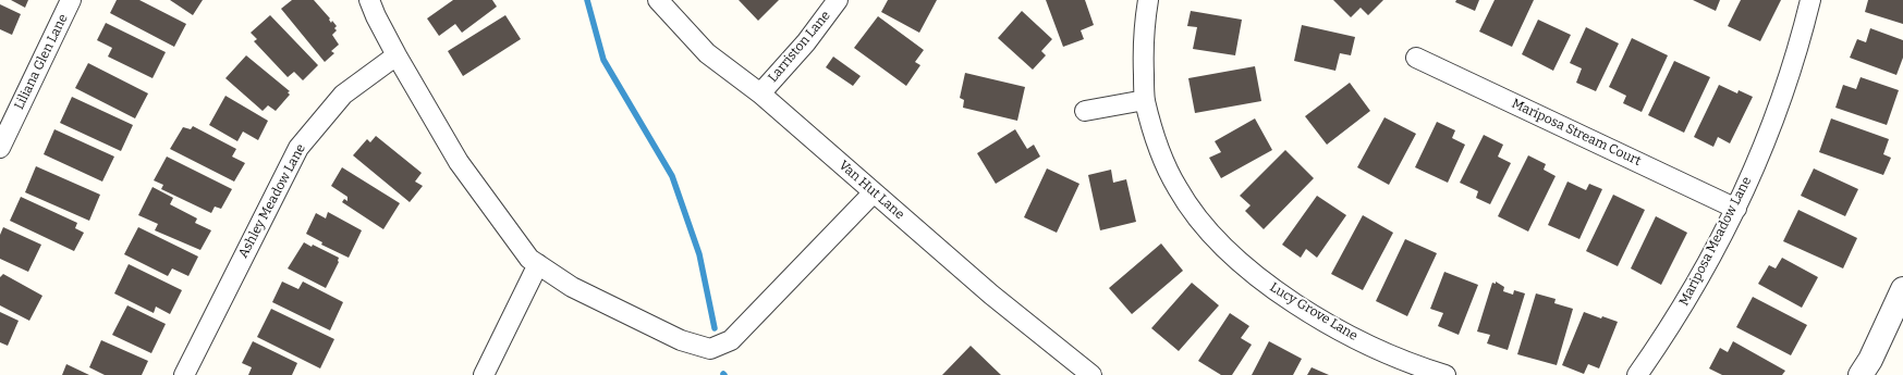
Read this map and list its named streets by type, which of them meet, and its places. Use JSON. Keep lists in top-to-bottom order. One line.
{"streets":{"street":["Larriston Lane","Liliana Glen Lane","Mariposa Stream Court","Van Hut Lane","Ashley Meadow Lane","Mariposa Meadow Lane","Lucy Grove Lane"]},"crossings":[["Larriston Lane","Van Hut Lane"],["Mariposa Stream Court","Mariposa Meadow Lane"]]}
